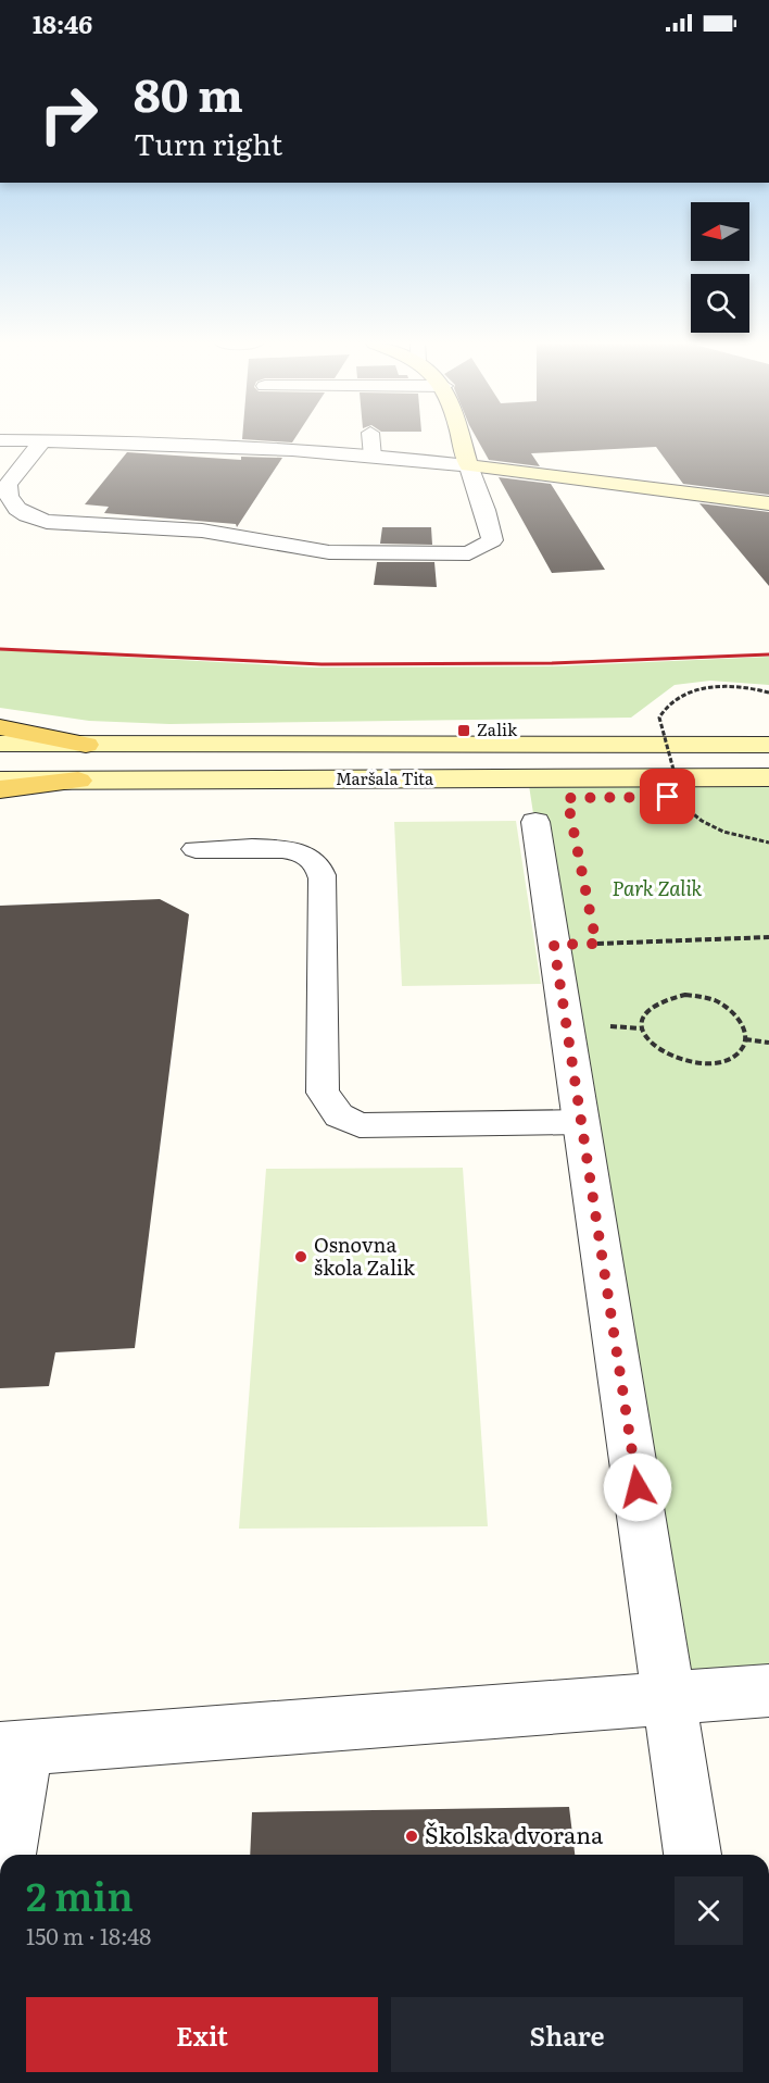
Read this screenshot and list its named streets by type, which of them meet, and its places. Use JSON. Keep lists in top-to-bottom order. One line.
{"streets":{"street":["Maršala Tita"]},"parks":["Park Zalik"],"places":{"transit":["Zalik"],"other":["Osnovna škola Zalik","Školska dvorana"]},"north":"left","page":{"status":"18:46","turn":["80 m","Turn right"],"heading":["2 min","150 m · 18:48"],"buttons":["Exit","Share"]}}
